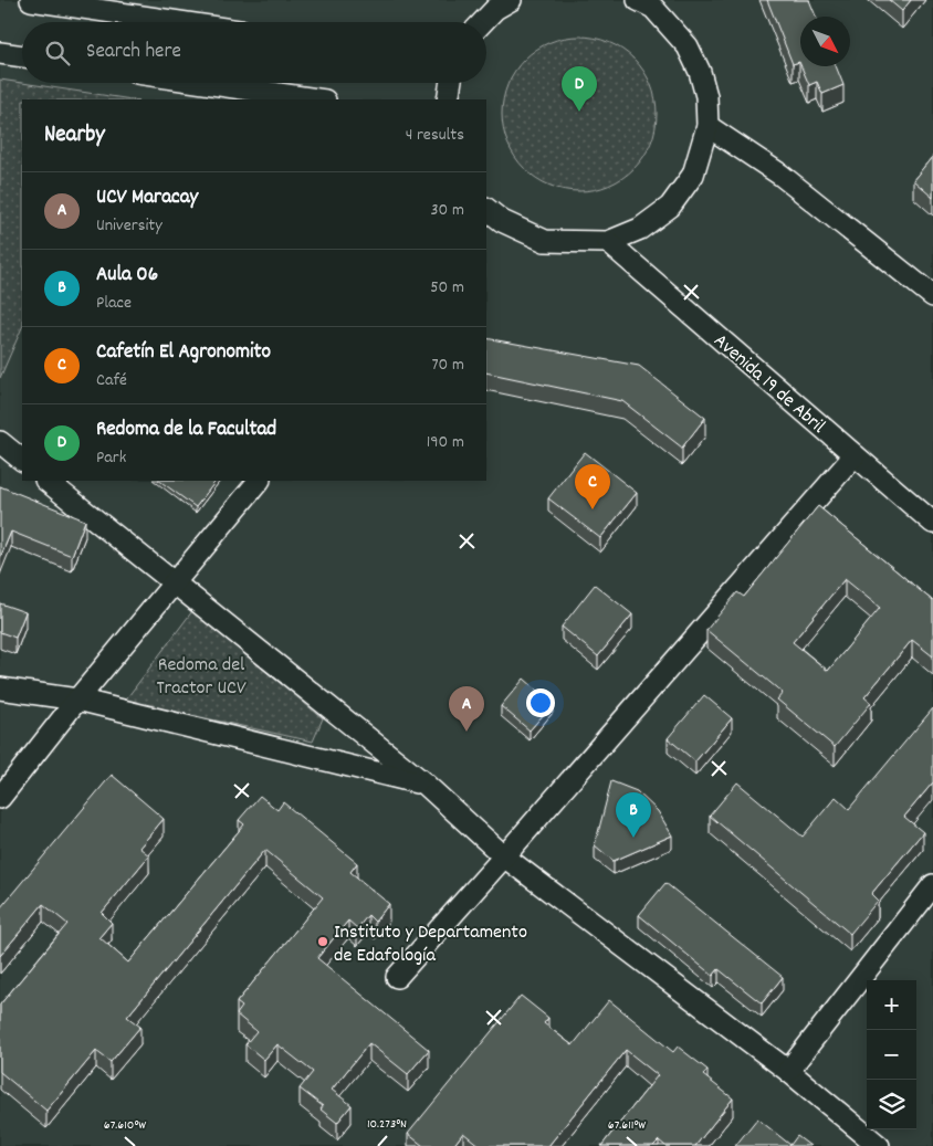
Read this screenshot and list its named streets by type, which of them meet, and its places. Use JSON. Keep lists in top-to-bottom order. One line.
{"streets":{"lane":["Avenida 19 de Abril"]},"parks":["Redoma del Tractor UCV"],"places":["Instituto y Departamento de Edafología"],"north":"bottom right","page":{"search":"Search here","pins":["D","C","A","B"],"heading":["Nearby","4 results"],"list":[{"mark":"A","name":"UCV Maracay","note":"University","value":"30 m"},{"mark":"B","name":"Aula 06","note":"Place","value":"50 m"},{"mark":"C","name":"Cafetín El Agronomito","note":"Café","value":"70 m"},{"mark":"D","name":"Redoma de la Facultad","note":"Park","value":"190 m"}],"map_buttons":["+","−"]},"coordinates":["10.273°N","67.610°W","67.611°W"]}
